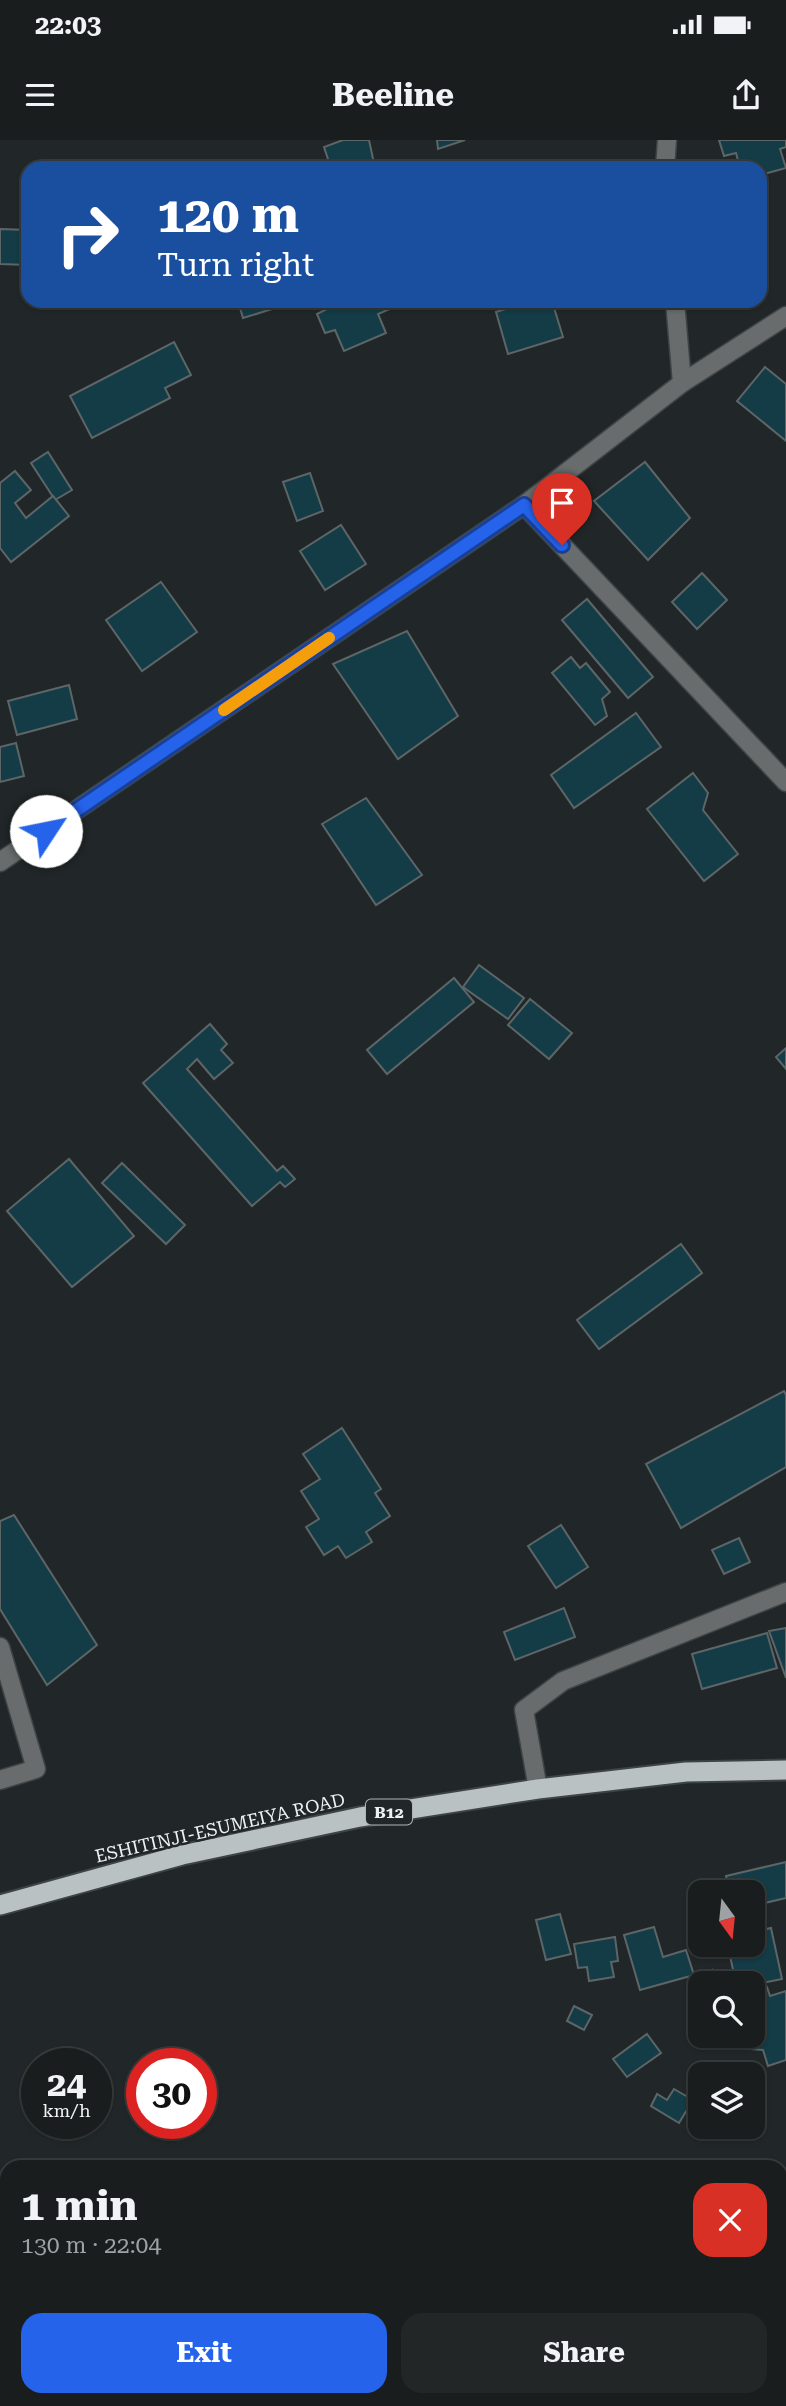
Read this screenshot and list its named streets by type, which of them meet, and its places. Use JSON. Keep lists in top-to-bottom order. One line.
{"streets":{"highway":["B12","ESHITINJI-ESUMEIYA ROAD"]},"north":"bottom","page":{"status":"22:03","header":"Beeline","turn":["120 m","Turn right"],"speed":"24 km/h","limit":"30","heading":["1 min","130 m · 22:04"],"buttons":["Exit","Share"]}}
